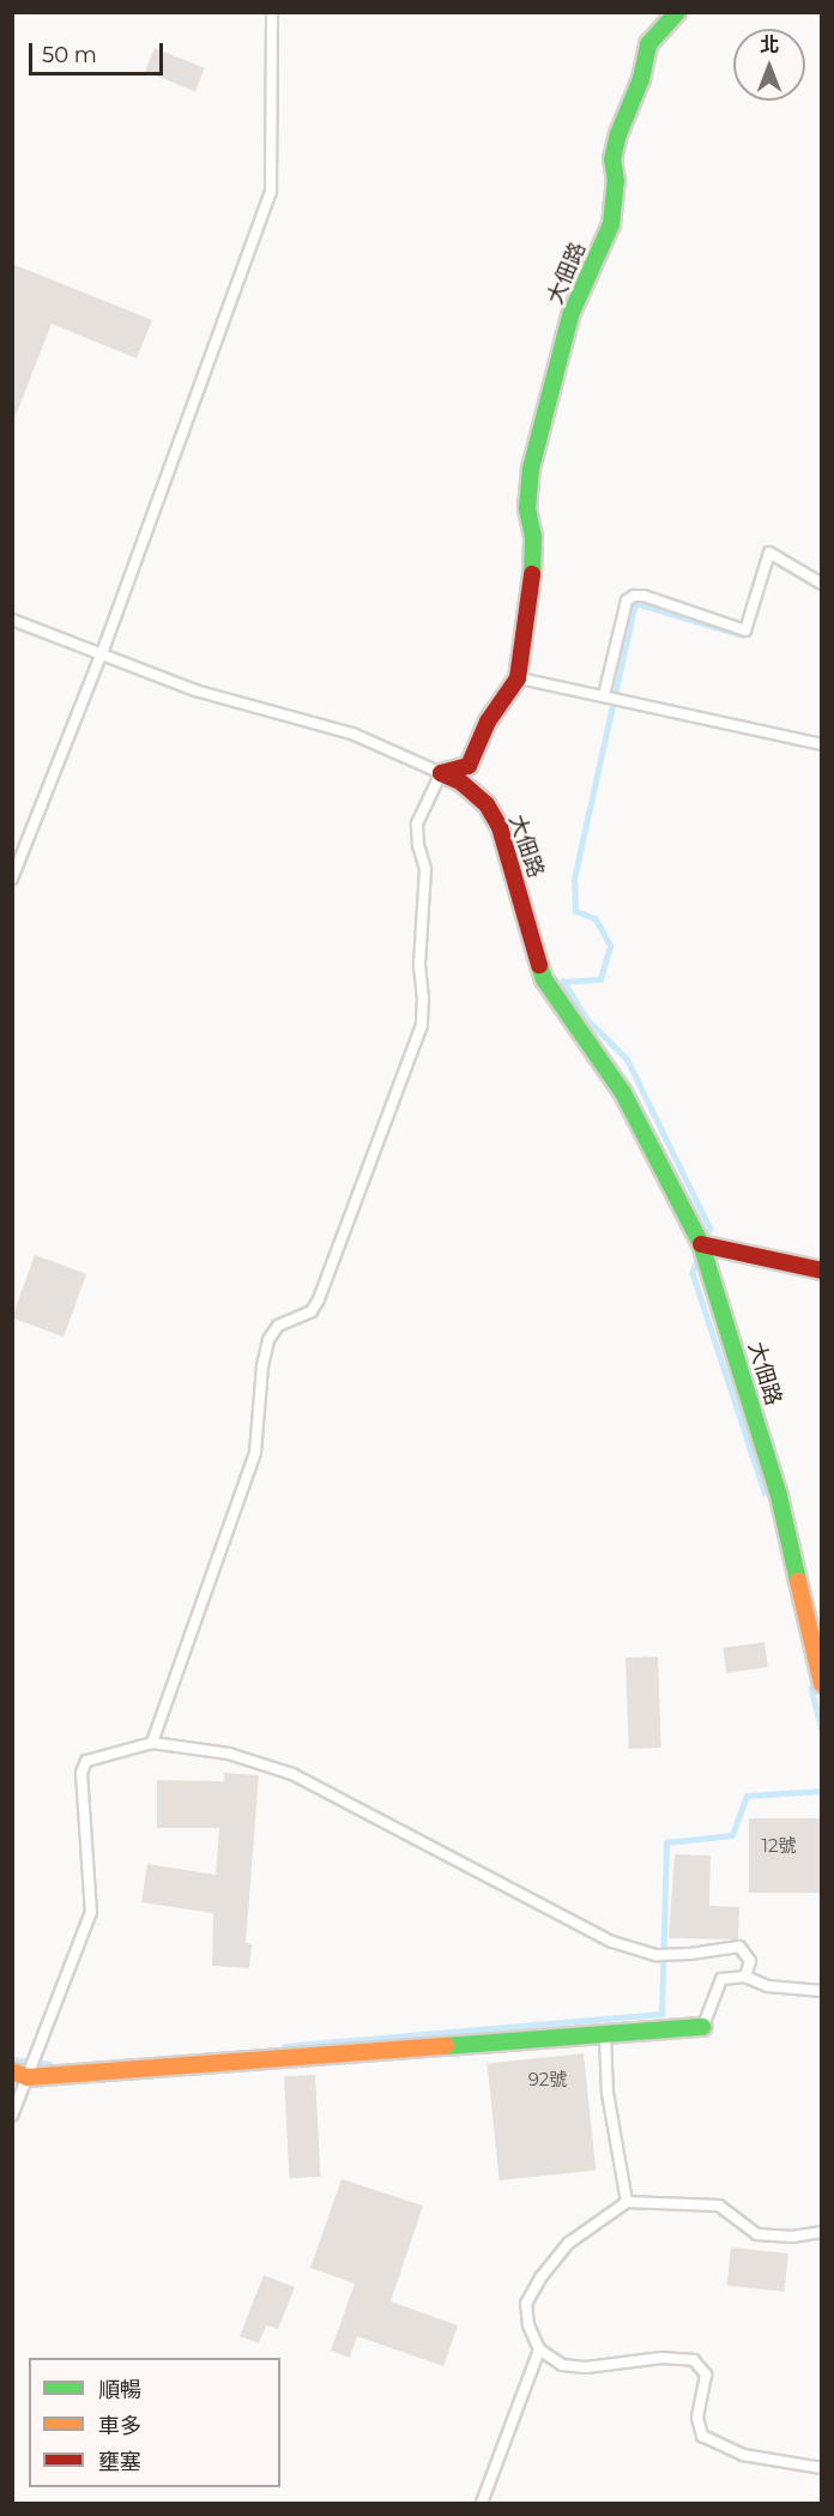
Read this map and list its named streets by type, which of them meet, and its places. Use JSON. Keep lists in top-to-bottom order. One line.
{"streets":{"street":["大佃路"]},"house_numbers":["12號","92號"],"legend":["順暢","車多","壅塞"],"scale_bar":"50 m","north":"top"}
